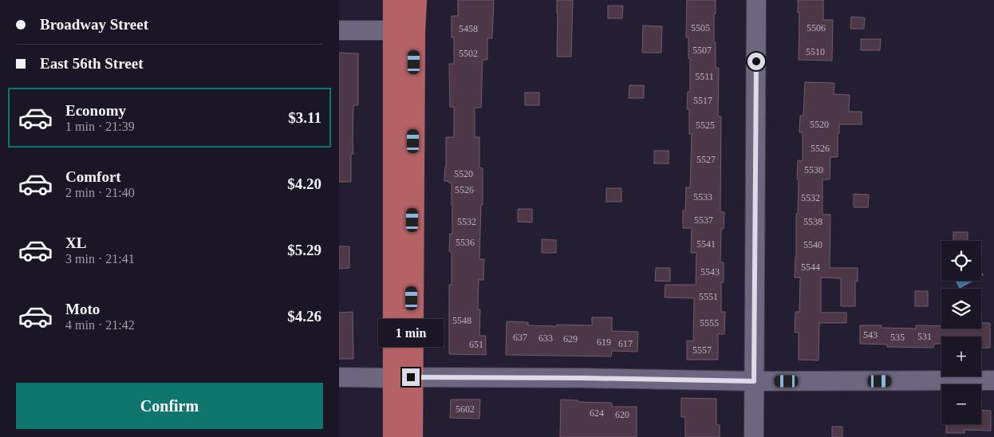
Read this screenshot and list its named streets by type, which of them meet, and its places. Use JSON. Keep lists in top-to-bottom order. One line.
{"house_numbers":["5505","5506","5458","5507","5510","5502","5511","5517","5520","5525","5526","5527","5530","5520","5526","5533","5532","5537","5532","5538","5536","5541","5540","5544","5543","5551","5548","5555","543","531","637","535","633","629","619","617","651","5557","5602","624","620"],"page":{"banner":["Broadway Street","East 56th Street"],"list":[{"name":"Economy","note":"1 min · 21:39","value":"$3.11"},{"name":"Comfort","note":"2 min · 21:40","value":"$4.20"},{"name":"XL","note":"3 min · 21:41","value":"$5.29"},{"name":"Moto","note":"4 min · 21:42","value":"$4.26"}],"map_buttons":["+","−"],"bubble":"1 min","buttons":"Confirm"}}
